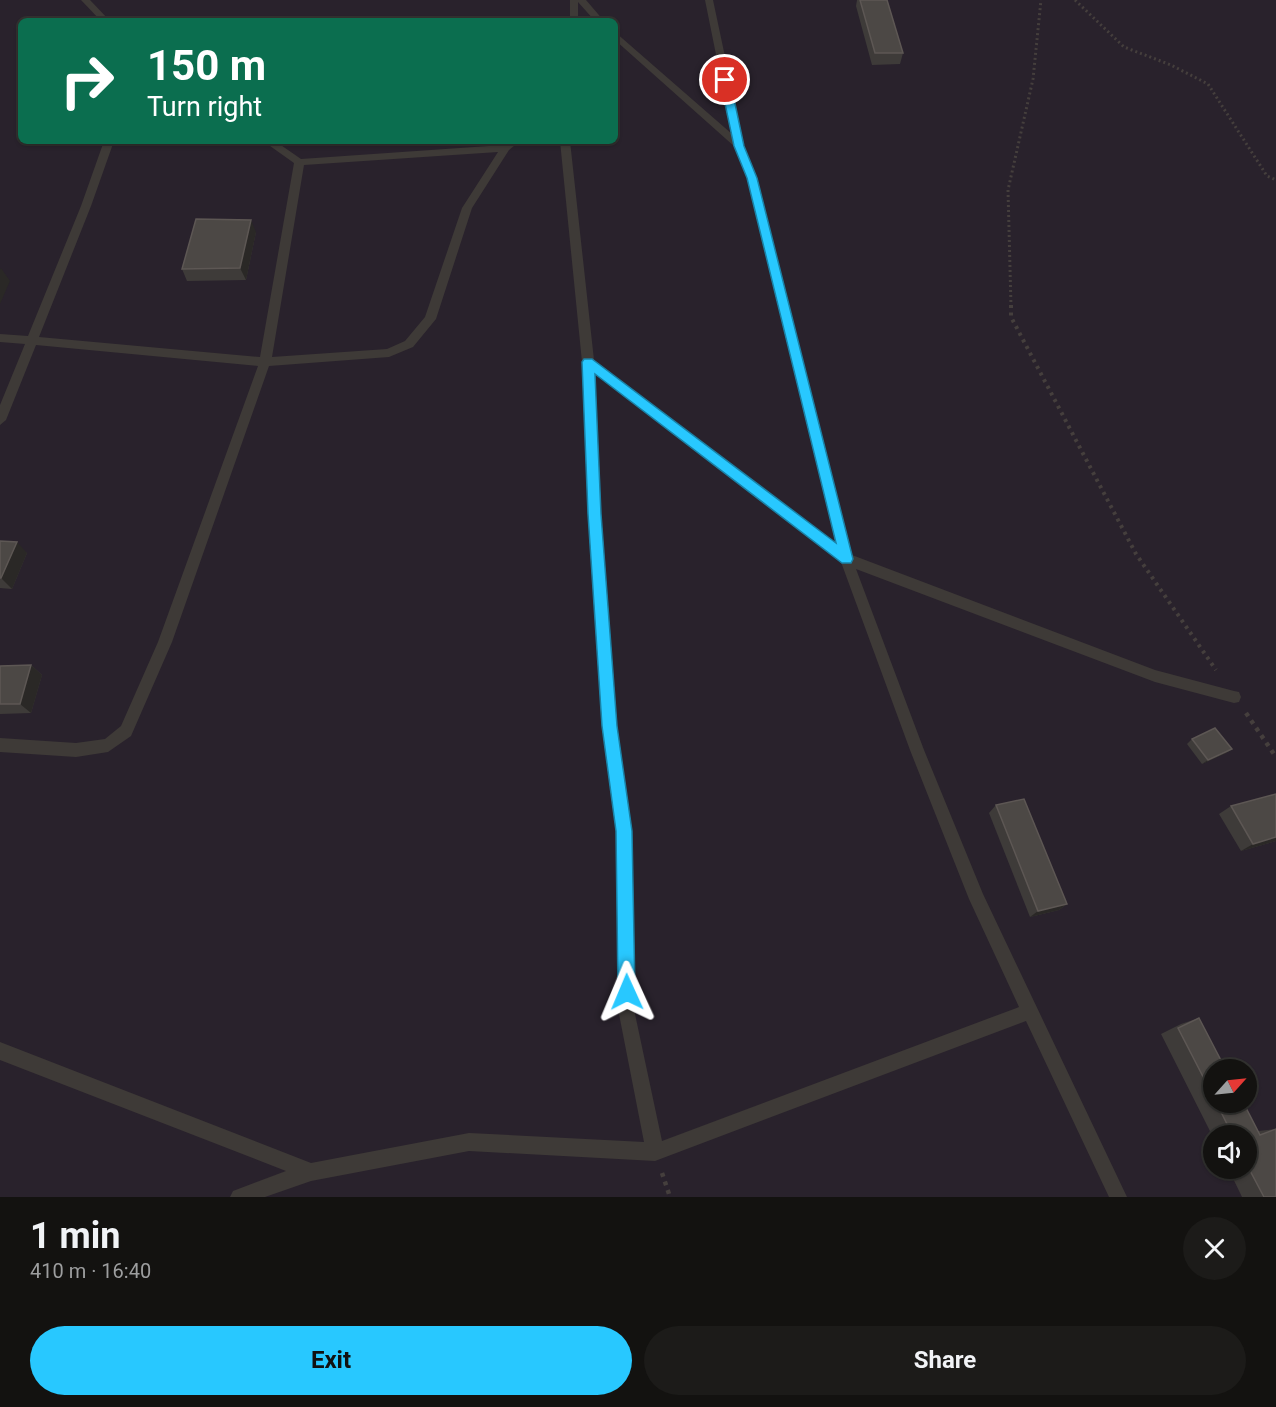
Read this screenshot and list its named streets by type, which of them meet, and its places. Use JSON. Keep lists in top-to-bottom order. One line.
{"north":"top right","page":{"turn":["150 m","Turn right"],"heading":["1 min","410 m · 16:40"],"buttons":["Exit","Share"]}}
